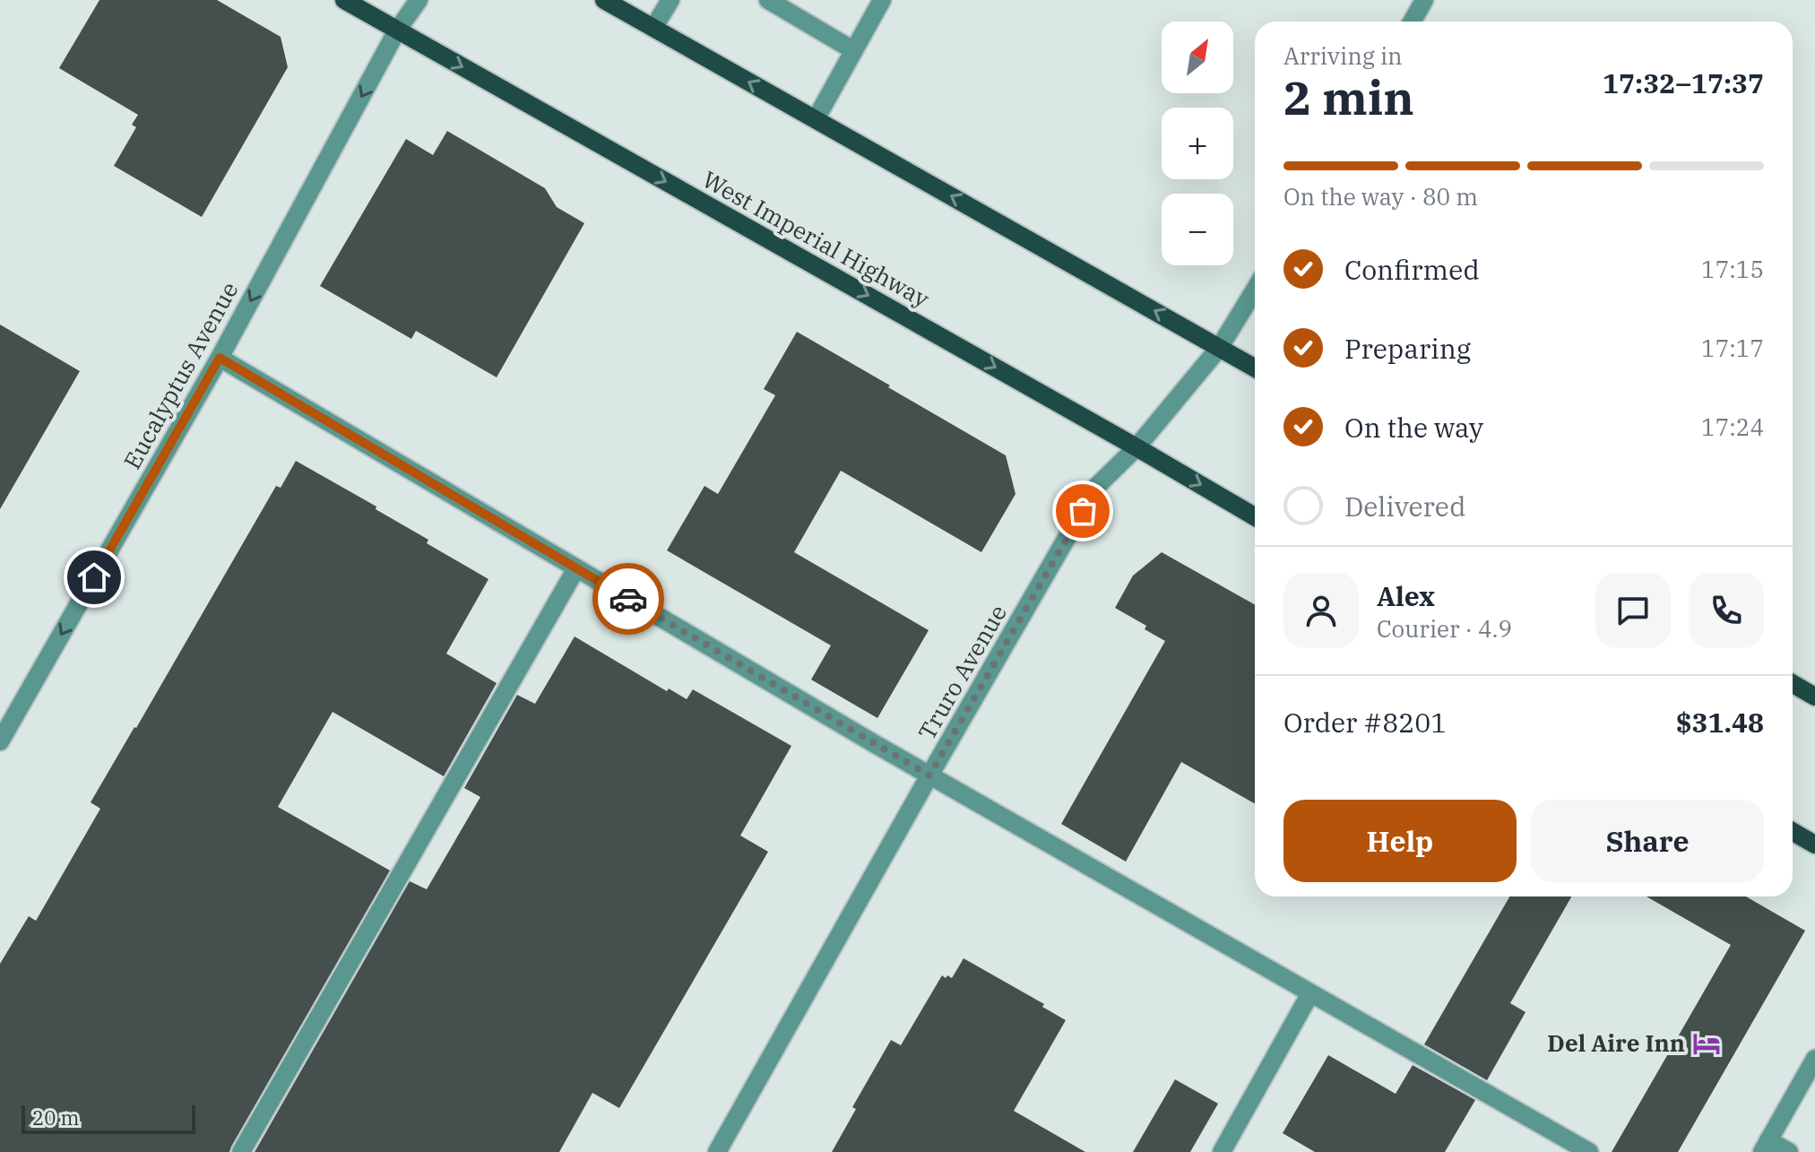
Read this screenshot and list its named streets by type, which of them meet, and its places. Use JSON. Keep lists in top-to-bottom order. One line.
{"streets":{"main road":["West Imperial Highway"],"street":["Eucalyptus Avenue","Truro Avenue"]},"crossings":[["West Imperial Highway","Eucalyptus Avenue"],["West Imperial Highway","Truro Avenue"]],"one_way":["Eucalyptus Avenue"],"places":{"hotel":["Del Aire Inn"]},"scale_bar":"20 m","north":"top right","page":{"map_buttons":["+","−"],"heading":["2 min","Arriving in","17:32–17:37"],"panel":["Alex","Courier · 4.9","Order #8201","$31.48"],"bar":"On the way · 80 m","list":[["Confirmed","17:15"],["Preparing","17:17"],["On the way","17:24"],"Delivered"],"buttons":["Help","Share"],"scale":"20 m"}}
